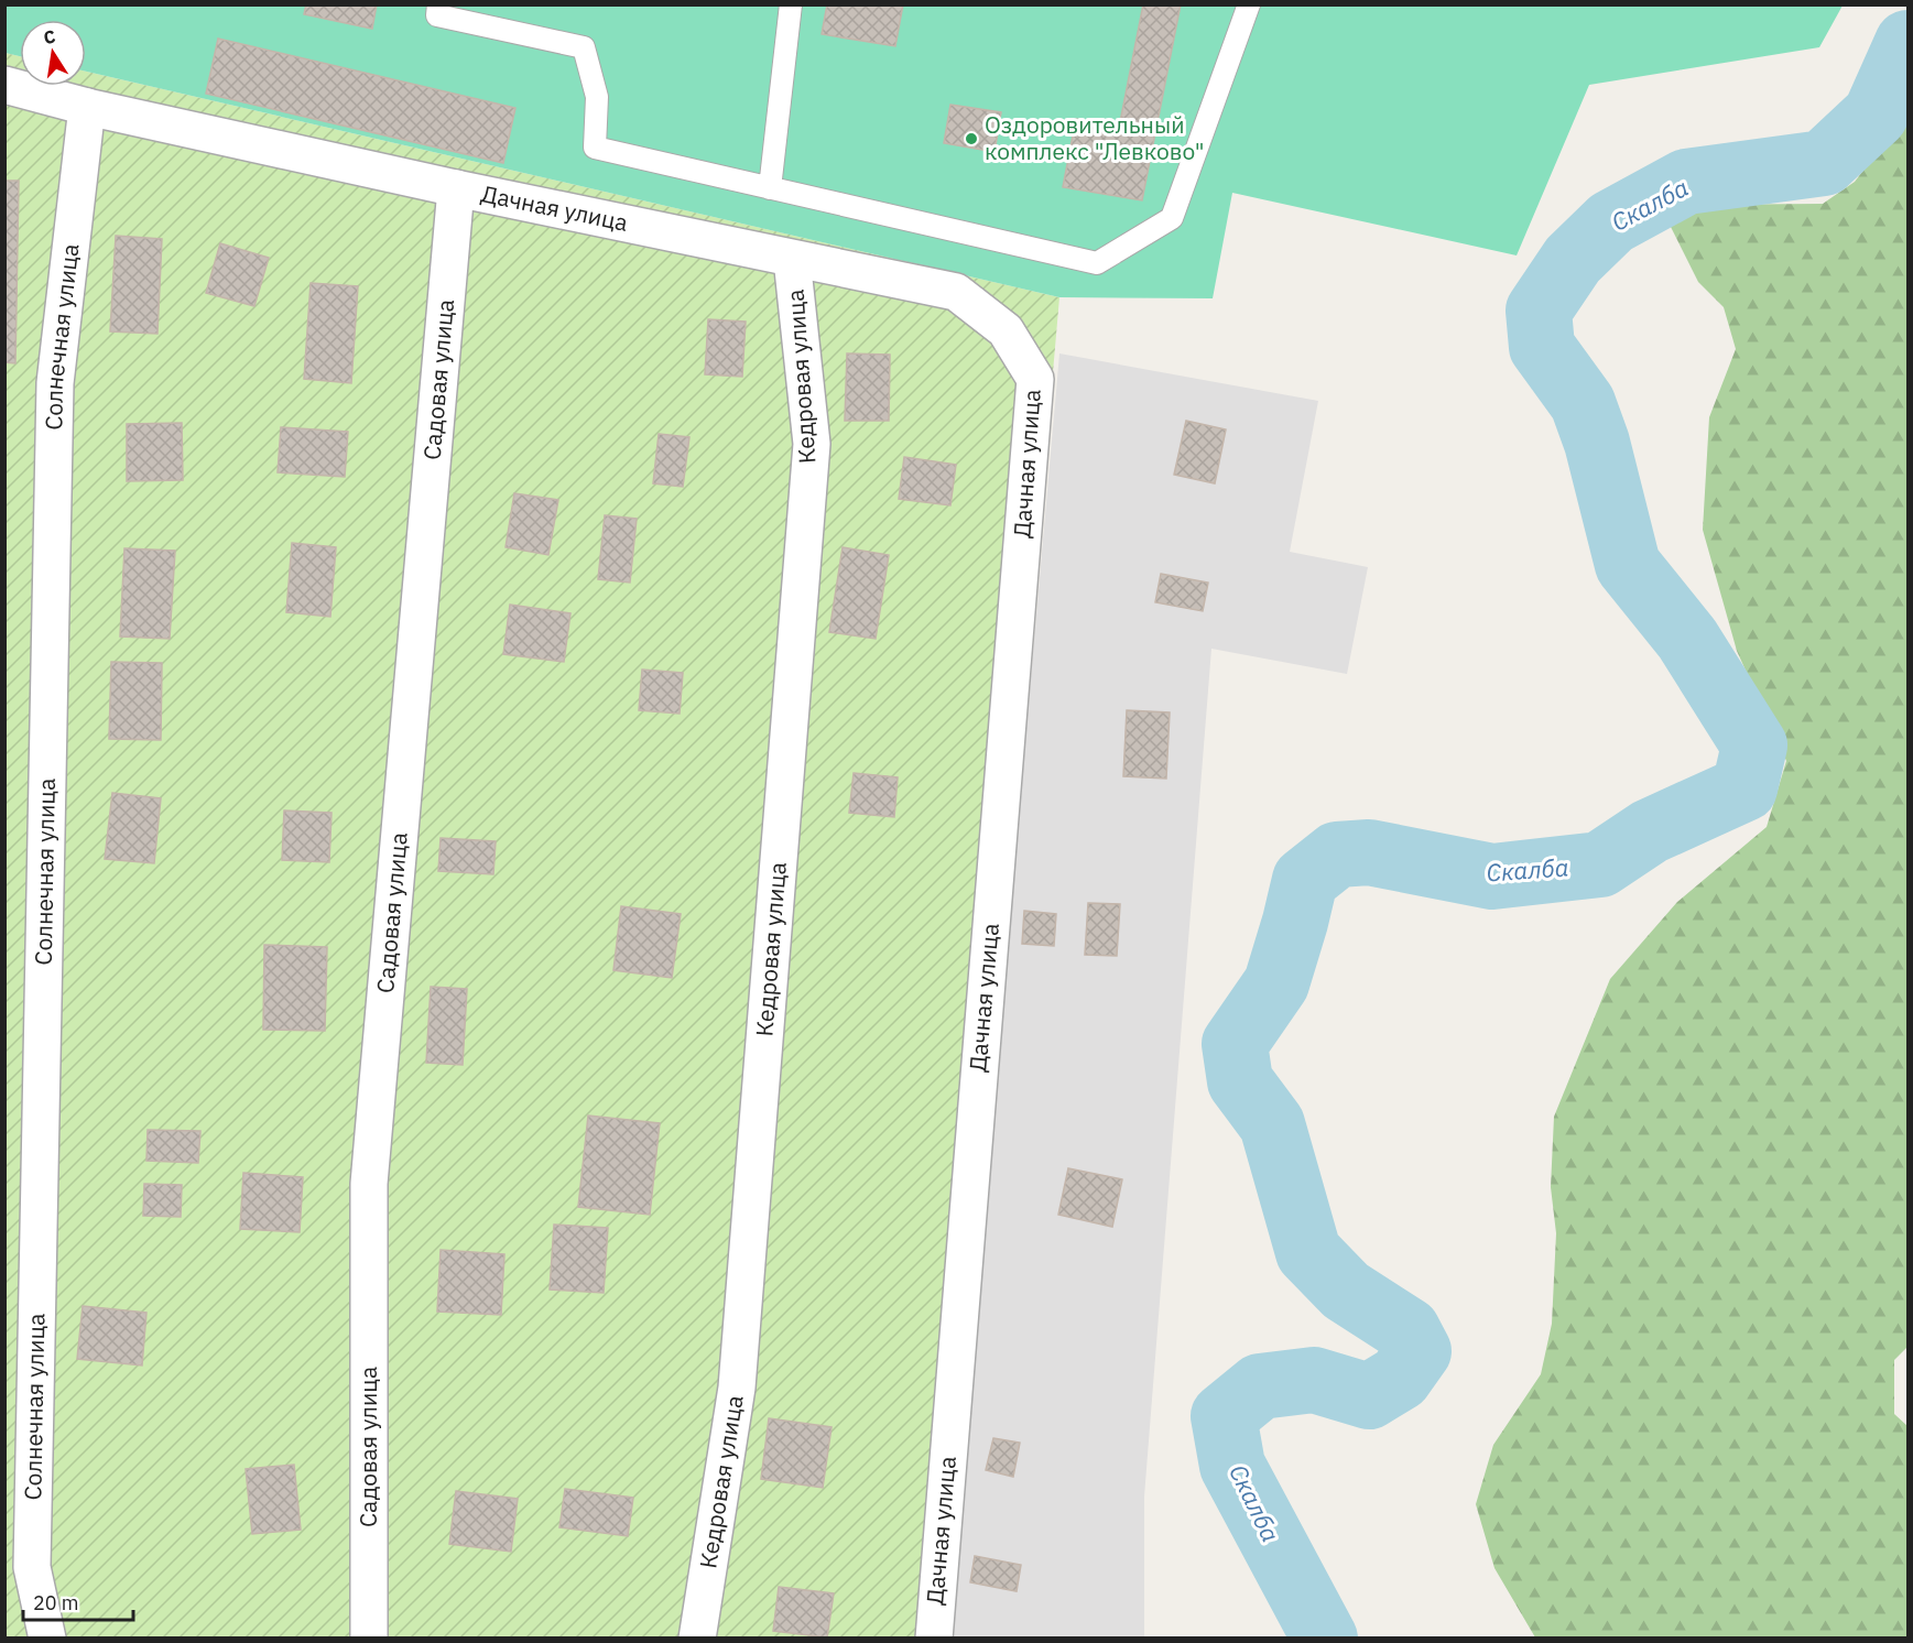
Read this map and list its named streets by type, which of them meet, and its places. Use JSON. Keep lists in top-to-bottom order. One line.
{"streets":{"street":["Дачная улица","Солнечная улица","Кедровая улица","Садовая улица"]},"crossings":[["Дачная улица","Солнечная улица"],["Дачная улица","Кедровая улица"],["Дачная улица","Садовая улица"]],"water":["Скалба"],"places":["Оздоровительный комплекс \"Левково\""],"scale_bar":"20 m","north":"top"}
